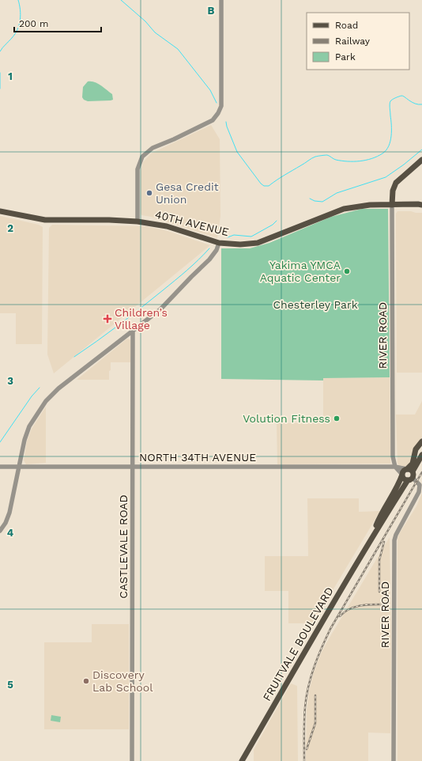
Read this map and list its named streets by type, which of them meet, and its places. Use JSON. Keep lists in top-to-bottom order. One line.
{"streets":{"main road":["40TH AVENUE","FRUITVALE BOULEVARD"],"street":["RIVER ROAD","NORTH 34TH AVENUE","CASTLEVALE ROAD"]},"crossings":[["40TH AVENUE","RIVER ROAD"],["RIVER ROAD","NORTH 34TH AVENUE"],["RIVER ROAD","FRUITVALE BOULEVARD"],["NORTH 34TH AVENUE","CASTLEVALE ROAD"]],"parks":["Chesterley Park"],"places":{"other":["Gesa Credit Union","Yakima YMCA Aquatic Center","Volution Fitness","Discovery Lab School"],"health":["Children’s Village"]},"legend":["Road","Railway","Park"],"scale_bar":"200 m","grid":{"columns":["B"],"rows":["1","2","3","4","5"]}}
